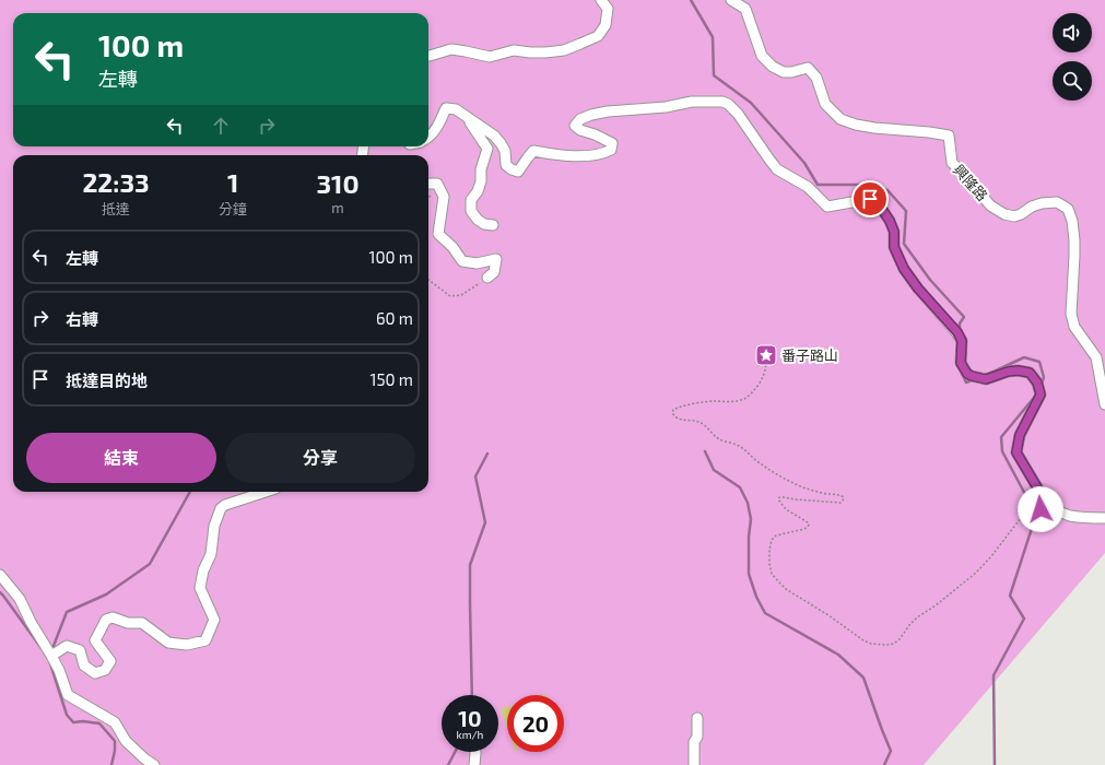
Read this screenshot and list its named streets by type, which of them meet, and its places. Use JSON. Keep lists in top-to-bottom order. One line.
{"streets":{"street":["興隆路"]},"places":{"place":["番子路山"]},"page":{"turn":["100 m","左轉"],"eta":["22:33","抵達","1","分鐘","310","m"],"list":[{"name":"左轉","value":"100 m"},{"name":"右轉","value":"60 m"},{"name":"抵達目的地","value":"150 m"}],"buttons":["結束","分享"],"speed":"10 km/h","limit":"20"}}
